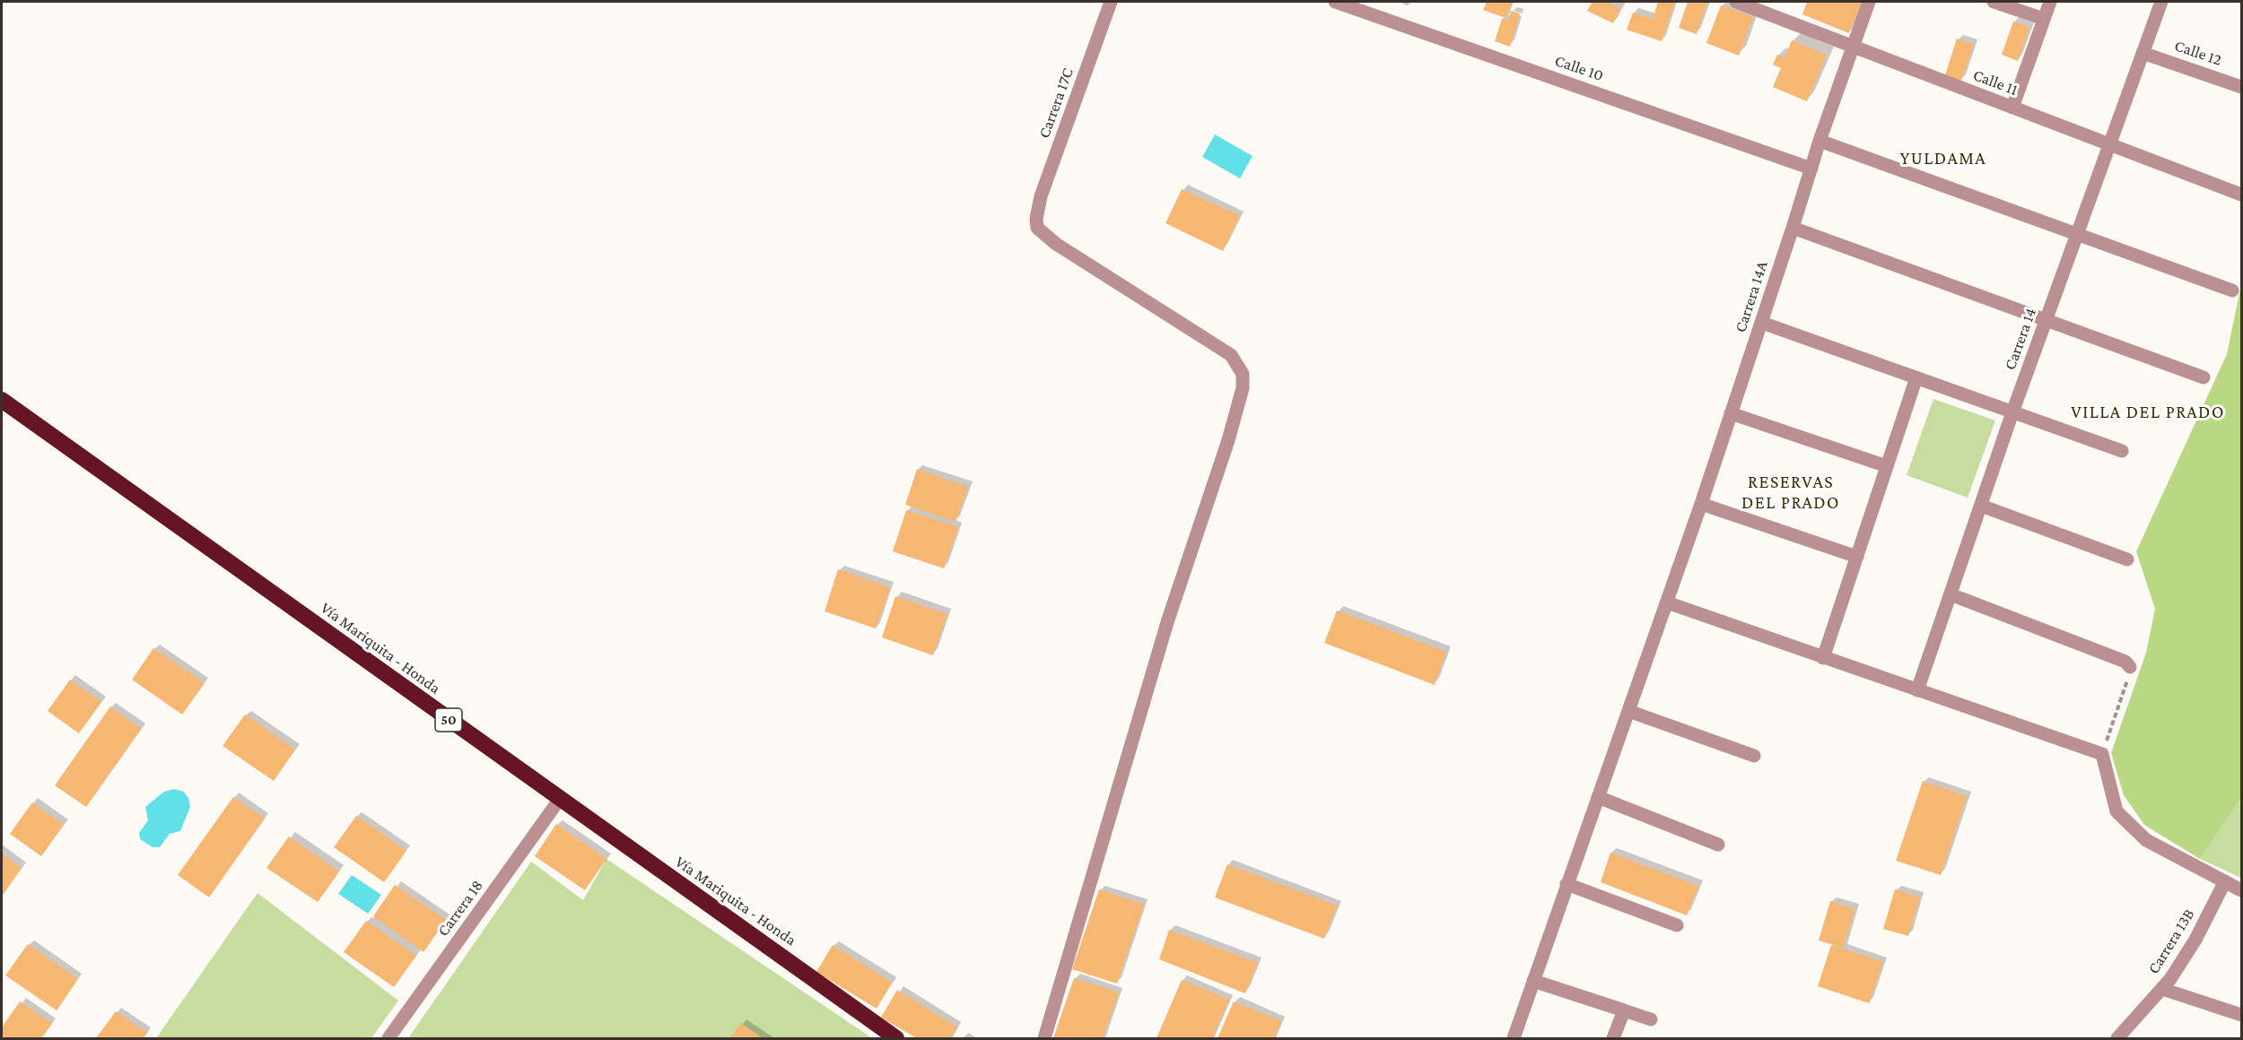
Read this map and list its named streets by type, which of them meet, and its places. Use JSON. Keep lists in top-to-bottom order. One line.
{"streets":{"highway":["Vía Mariquita - Honda","50"],"street":["Calle 12","Calle 10","Calle 11","Carrera 17C","Carrera 14A","Carrera 14","Carrera 18","Carrera 13B"]},"crossings":[["Calle 12","Carrera 14"],["Calle 10","Carrera 14A"],["Calle 11","Carrera 14A"],["Calle 11","Carrera 14"],["Vía Mariquita - Honda","Carrera 18"]],"districts":["YULDAMA","VILLA DEL PRADO","RESERVAS DEL PRADO"]}
